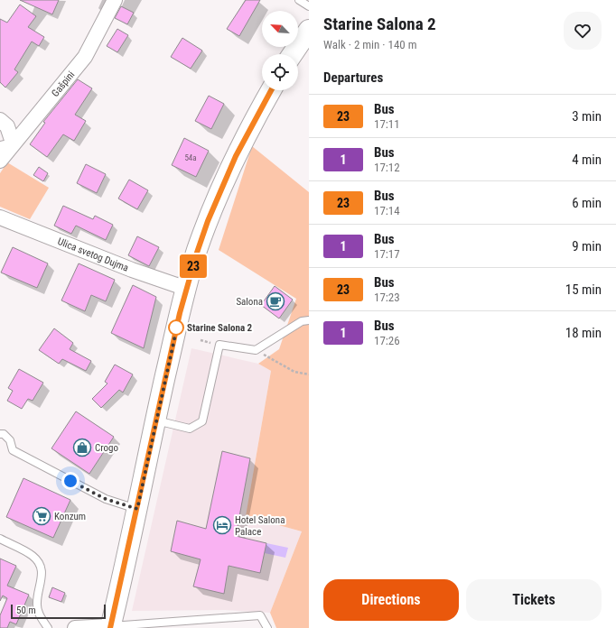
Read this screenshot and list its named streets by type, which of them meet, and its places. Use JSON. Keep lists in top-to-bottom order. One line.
{"streets":{"street":["Gašpini","Ulica svetog Dujma"]},"places":{"cafe":["Salona"],"other":["Starine Salona 2"],"shop":["Crogo"],"supermarket":["Konzum"],"hotel":["Hotel Salona Palace"]},"lines":["bus line 23"],"house_numbers":["54a"],"scale_bar":"50 m","north":"top left","page":{"on_map":"23","heading":[["Starine Salona 2","Walk · 2 min · 140 m"],"Departures"],"list":[{"mark":"23","name":"Bus","note":"17:11","value":"3 min"},{"mark":"1","name":"Bus","note":"17:12","value":"4 min"},{"mark":"23","name":"Bus","note":"17:14","value":"6 min"},{"mark":"1","name":"Bus","note":"17:17","value":"9 min"},{"mark":"23","name":"Bus","note":"17:23","value":"15 min"},{"mark":"1","name":"Bus","note":"17:26","value":"18 min"}],"buttons":["Directions","Tickets"],"scale":"50 m"}}
